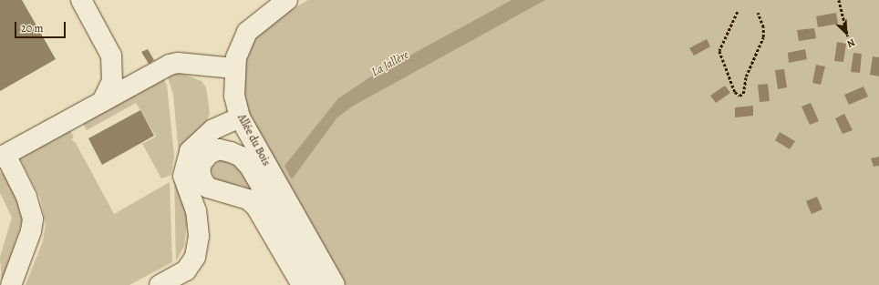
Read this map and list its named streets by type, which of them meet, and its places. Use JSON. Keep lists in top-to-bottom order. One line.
{"streets":{"street":["Allée du Bois"]},"water":["La Jallère"],"scale_bar":"20 m","north":"bottom right"}
